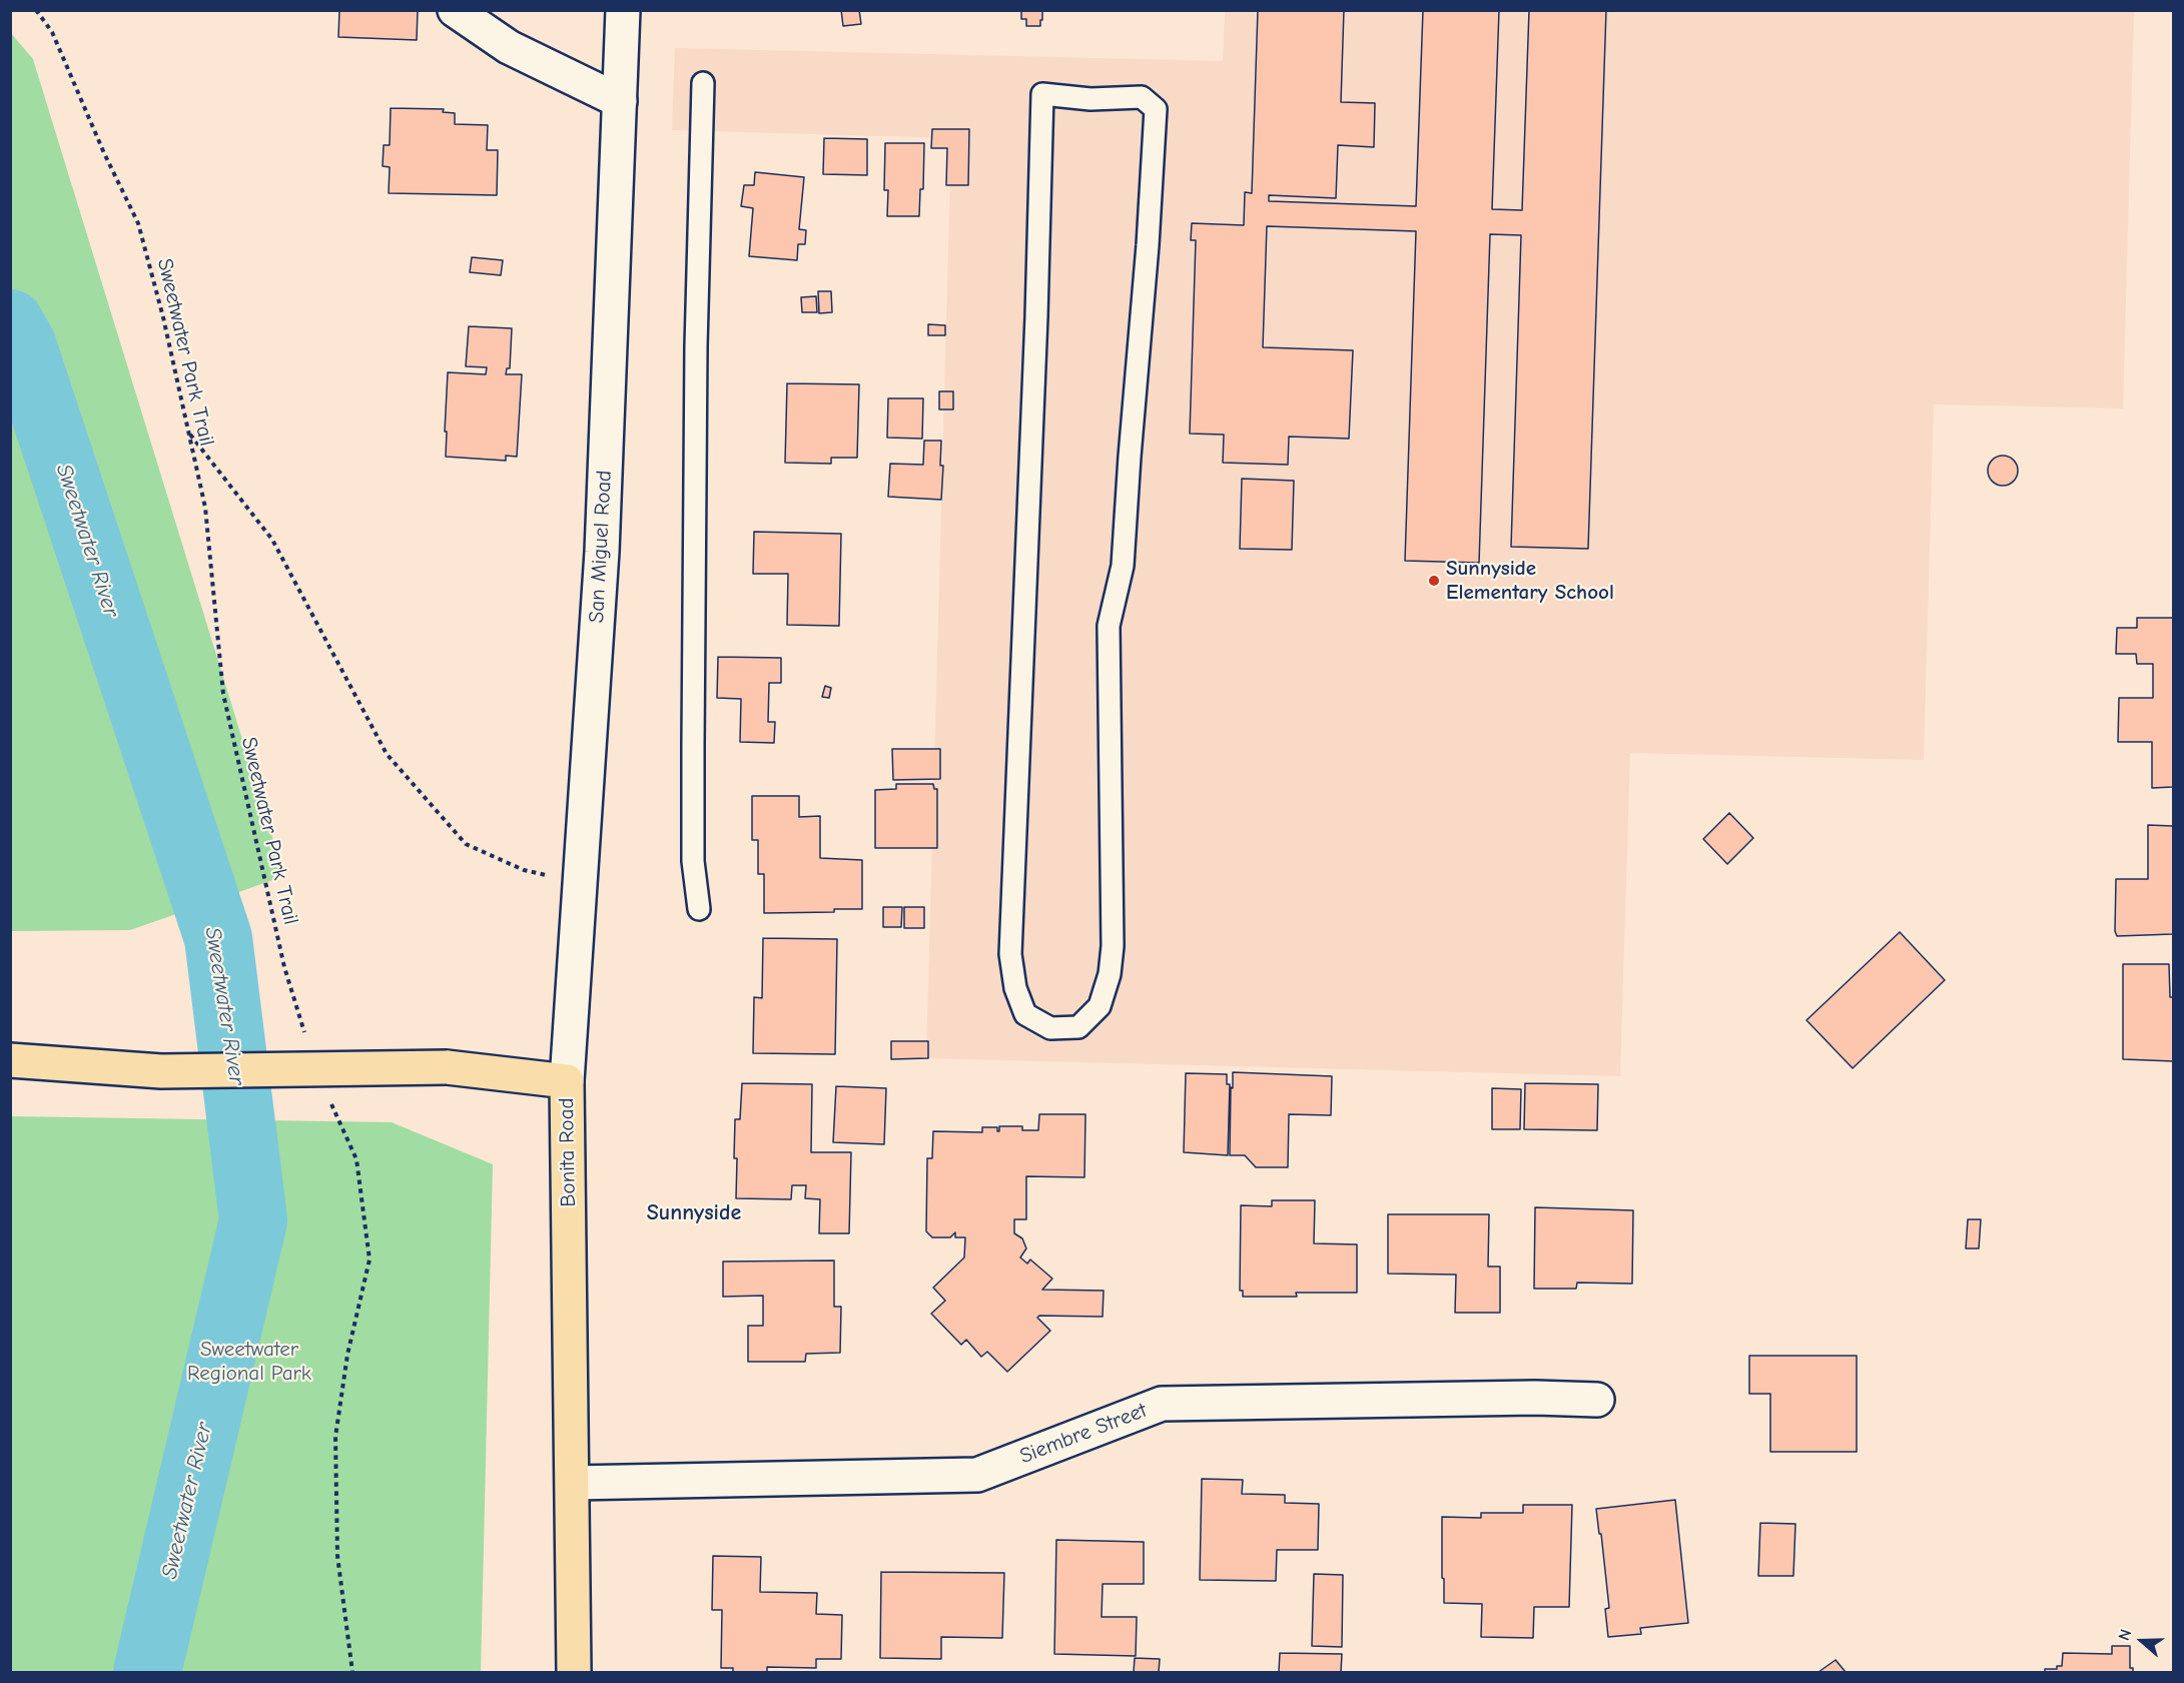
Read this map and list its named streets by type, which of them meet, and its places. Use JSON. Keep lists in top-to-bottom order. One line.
{"streets":{"main road":["Bonita Road"],"street":["San Miguel Road","Siembre Street"],"path":["Sweetwater Park Trail"]},"crossings":[["San Miguel Road","Bonita Road"],["Bonita Road","Siembre Street"]],"districts":["Sunnyside"],"water":["Sweetwater River"],"parks":["Sweetwater Regional Park"],"places":["Sunnyside Elementary School"],"north":"left"}
